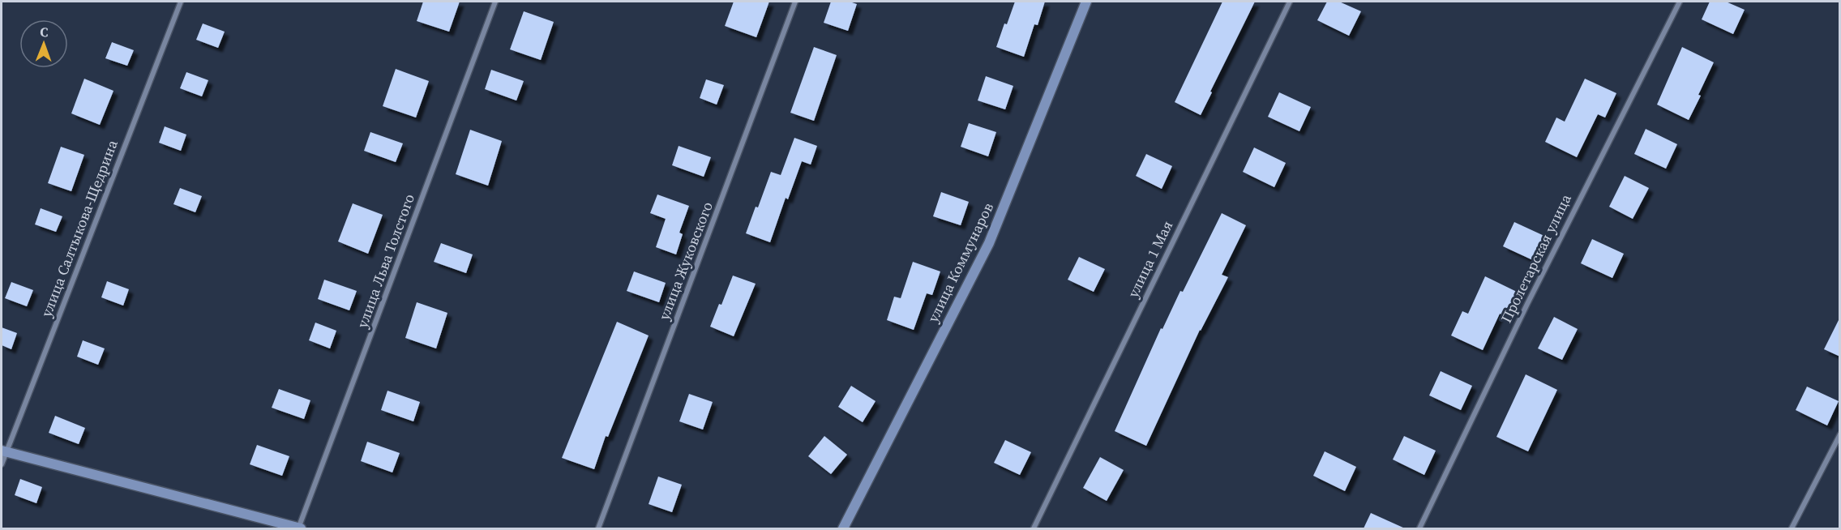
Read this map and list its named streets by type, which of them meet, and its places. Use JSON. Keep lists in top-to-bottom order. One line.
{"streets":{"main road":["улица Коммунаров"],"street":["улица Салтыкова-Щедрина","Пролетарская улица","улица 1 Мая","улица Льва Толстого","улица Жуковского"]},"north":"top"}
